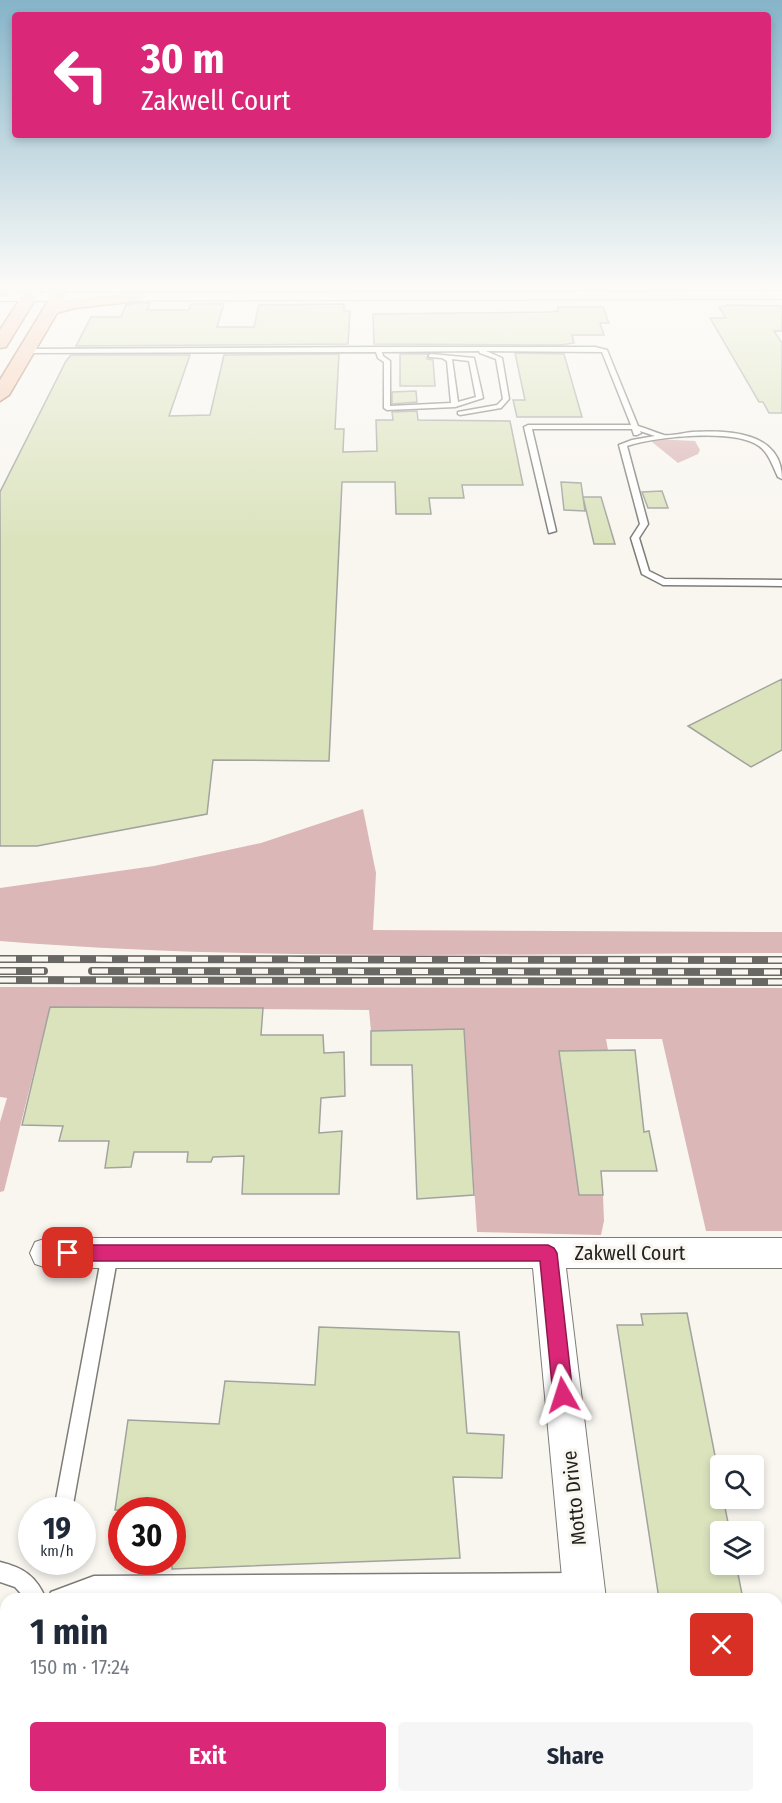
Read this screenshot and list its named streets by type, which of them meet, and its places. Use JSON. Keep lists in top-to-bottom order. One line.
{"streets":{"street":["Zakwell Court","Motto Drive"]},"crossings":[["Zakwell Court","Motto Drive"]],"page":{"turn":["30 m","Zakwell Court"],"speed":"19 km/h","limit":"30","heading":["1 min","150 m · 17:24"],"buttons":["Exit","Share"]}}
